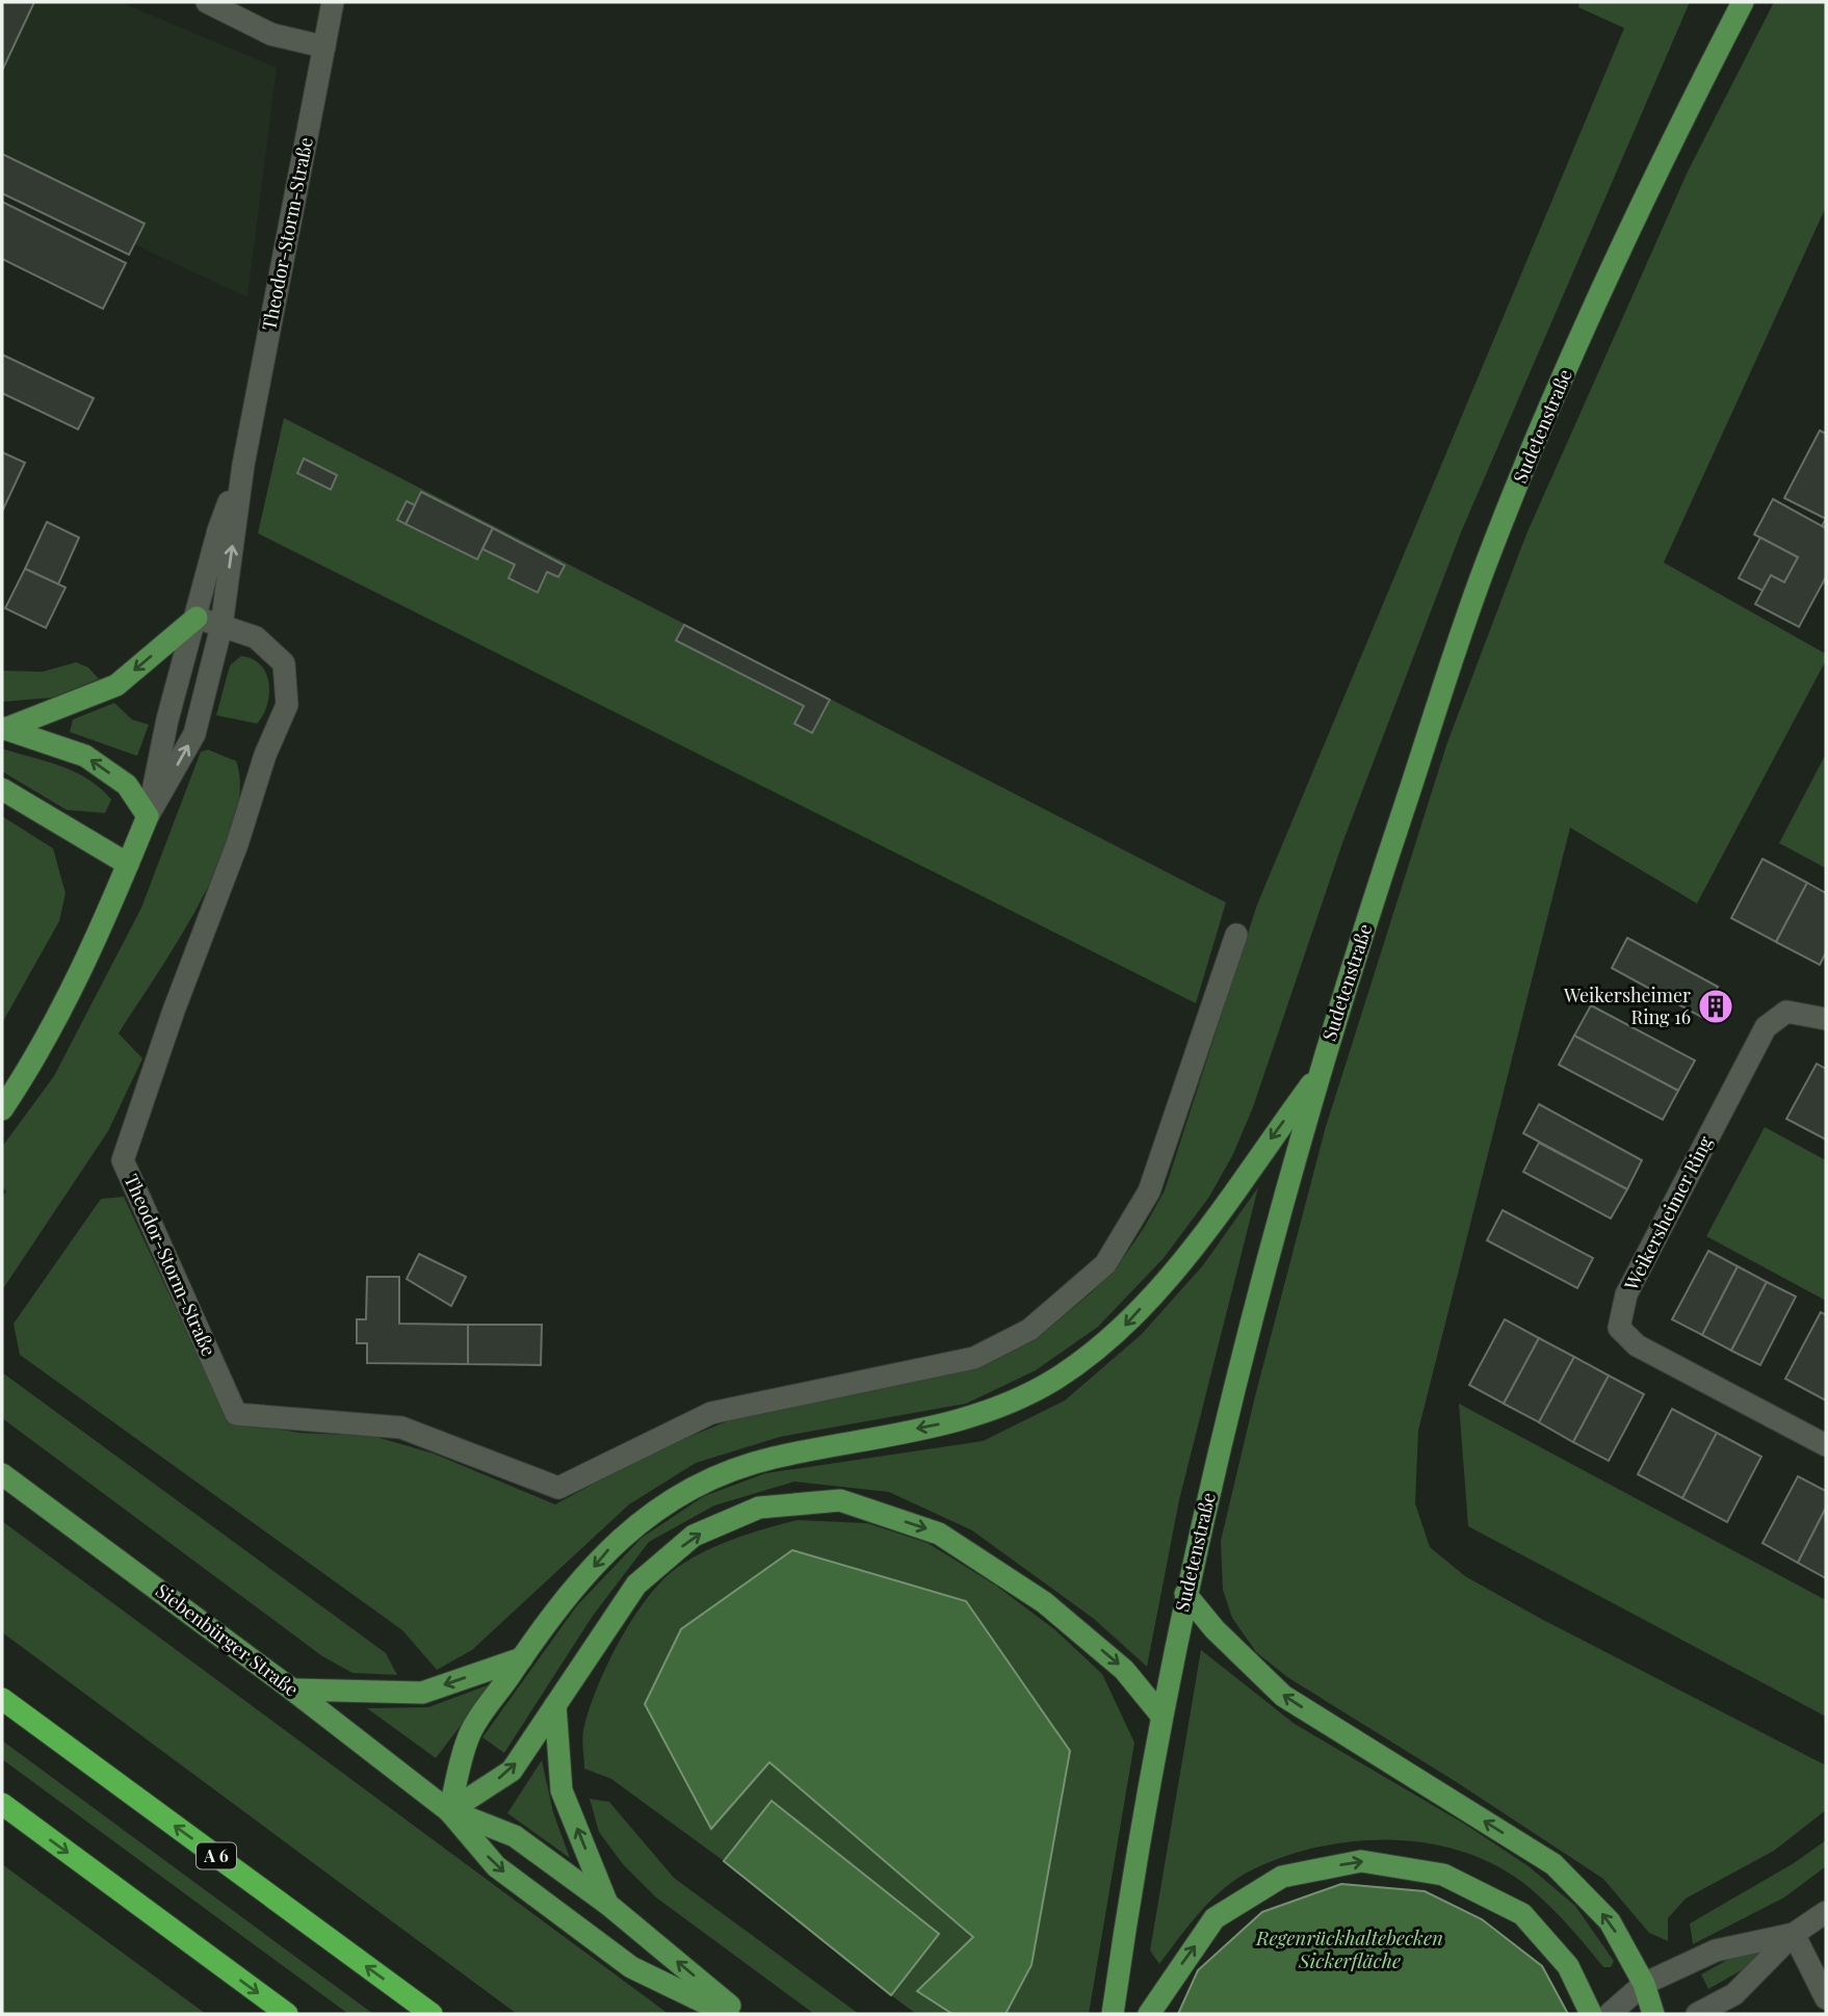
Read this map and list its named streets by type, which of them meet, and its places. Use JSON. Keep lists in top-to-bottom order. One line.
{"streets":{"highway":["A 6"],"main road":["Theodor-Storm-Straße","Sudetenstraße","Siebenbürger Straße"],"street":["Weikersheimer Ring"]},"water":["Regenrückhaltebecken Sickerfläche"],"places":{"building":["Weikersheimer Ring 16"]}}
